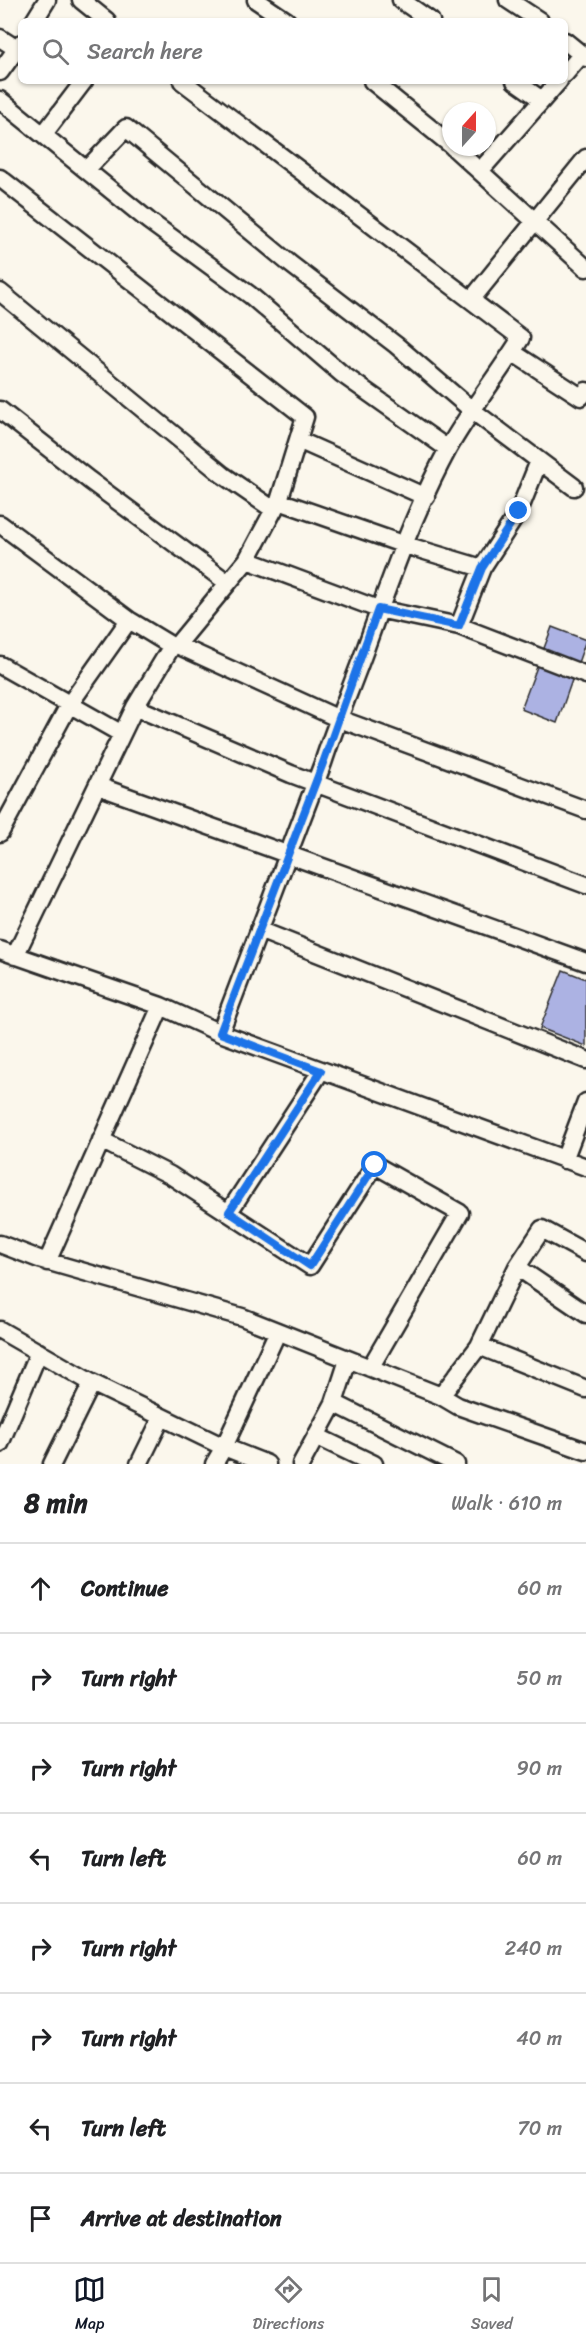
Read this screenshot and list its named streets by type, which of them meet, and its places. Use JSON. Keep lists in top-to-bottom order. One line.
{"north":"top","page":{"search":"Search here","heading":["8 min","Walk · 610 m"],"list":[["Continue","60 m"],["Turn right","50 m"],["Turn right","90 m"],["Turn left","60 m"],["Turn right","240 m"],["Turn right","40 m"],["Turn left","70 m"],"Arrive at destination"],"nav":["Map","Directions","Saved"]}}
